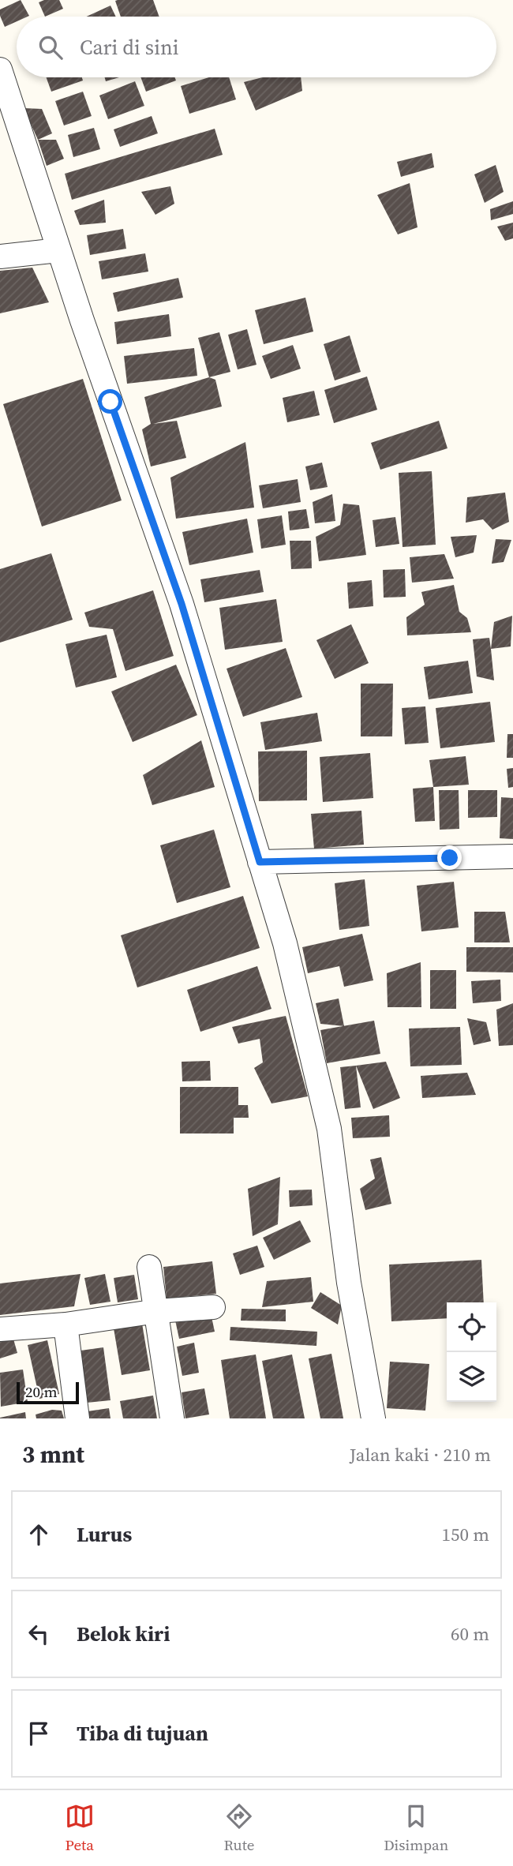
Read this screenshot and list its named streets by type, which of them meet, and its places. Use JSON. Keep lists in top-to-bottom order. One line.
{"scale_bar":"20 m","page":{"search":"Cari di sini","scale":"20 m","heading":["3 mnt","Jalan kaki · 210 m"],"list":[["Lurus","150 m"],["Belok kiri","60 m"],"Tiba di tujuan"],"nav":["Peta","Rute","Disimpan"]}}
